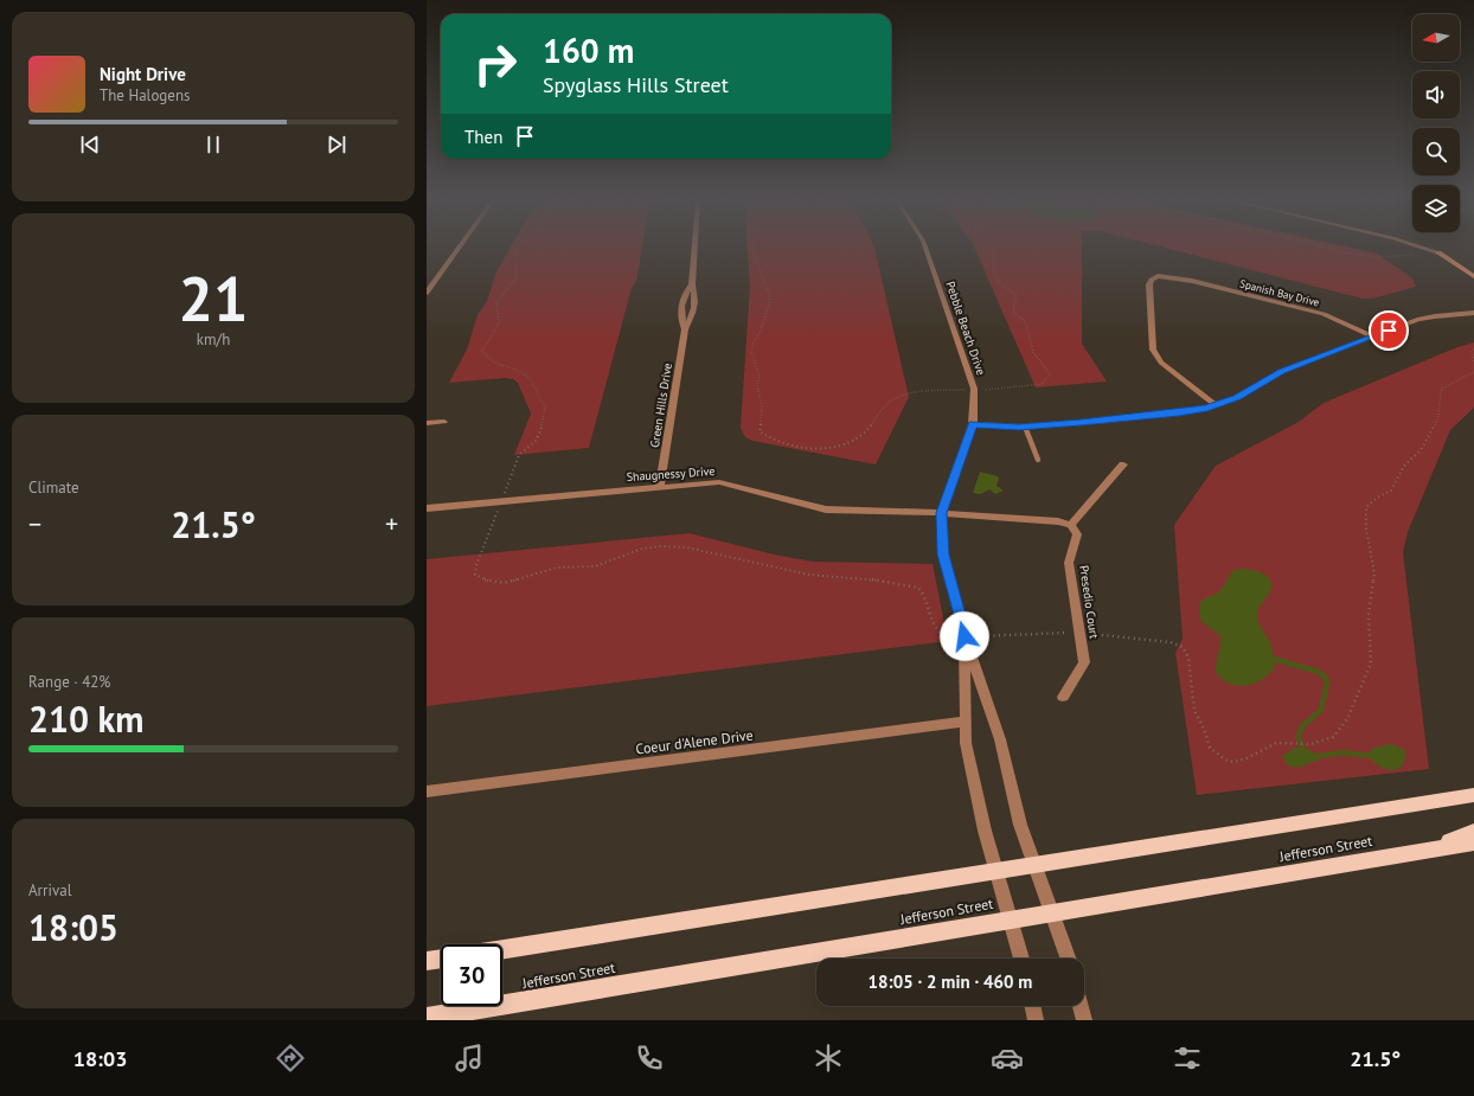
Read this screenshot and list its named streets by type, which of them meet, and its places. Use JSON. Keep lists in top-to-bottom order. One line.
{"streets":{"main road":["Jefferson Street"],"street":["Spanish Bay Drive","Pebble Beach Drive","Green Hills Drive","Shaugnessy Drive","Presedio Court","Coeur d'Alene Drive"]},"crossings":[["Pebble Beach Drive","Shaugnessy Drive"],["Green Hills Drive","Shaugnessy Drive"]],"north":"left","page":{"turn":["160 m","Spyglass Hills Street"],"song":["Night Drive","The Halogens"],"then":"Then","tile":[["21","km/h"],"Climate",["Range · 42%","210 km"],["Arrival","18:05"]],"heat":["−","21.5°","+"],"limit":"30","trip":"18:05 · 2 min · 460 m","tabs":["18:03","21.5°"]}}
